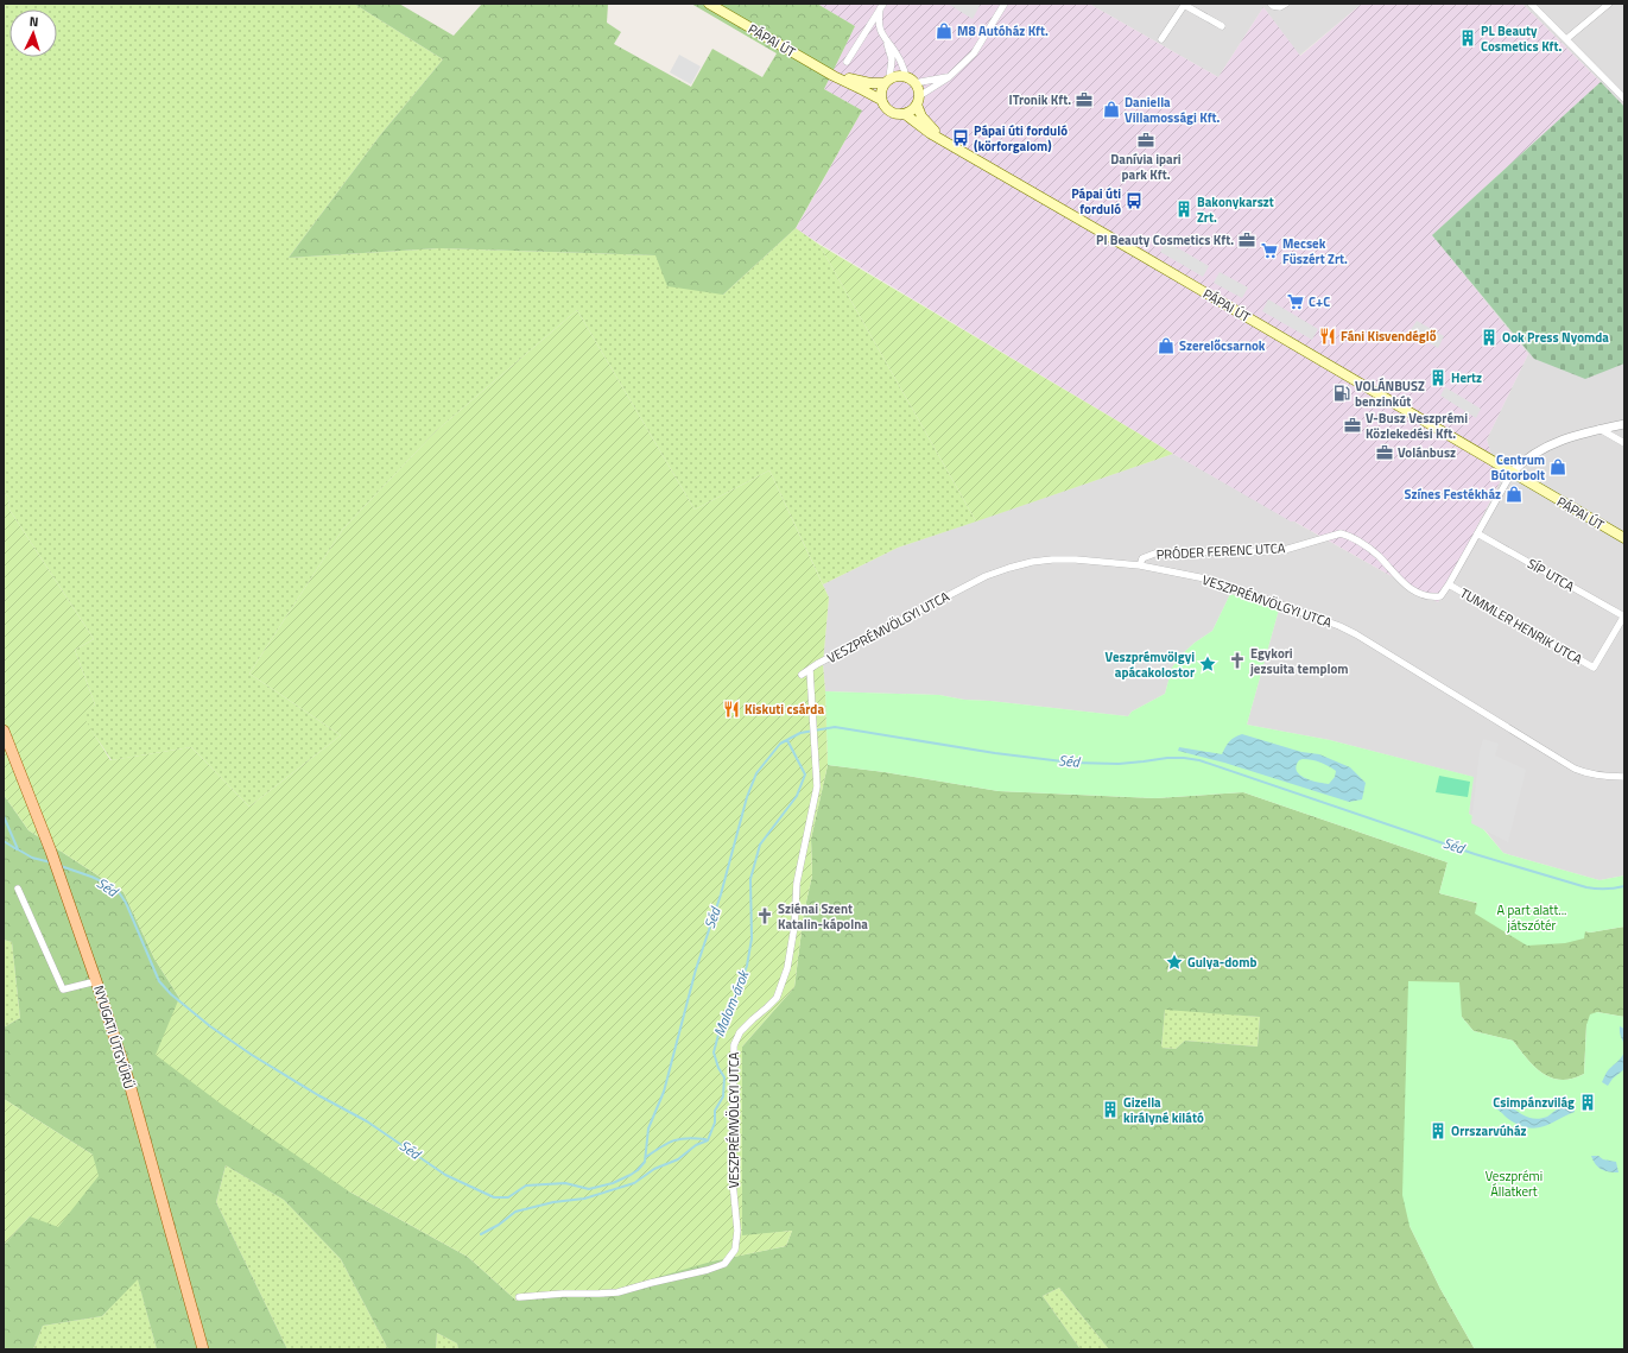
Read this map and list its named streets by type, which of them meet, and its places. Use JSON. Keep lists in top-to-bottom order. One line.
{"streets":{"main road":["PÁPAI ÚT","NYUGATI ÚTGYŰRŰ"],"street":["PRÓDER FERENC UTCA","SÍP UTCA","VESZPRÉMVÖLGYI UTCA","TUMMLER HENRIK UTCA"]},"crossings":[["PRÓDER FERENC UTCA","VESZPRÉMVÖLGYI UTCA"],["PRÓDER FERENC UTCA","TUMMLER HENRIK UTCA"],["SÍP UTCA","TUMMLER HENRIK UTCA"]],"water":["Séd","Malom-árok"],"parks":["A part alatt... játszótér","Veszprémi Állatkert"],"places":{"shop":["M8 Autóház Kft.","Daniella Villamossági Kft.","Szerelőcsarnok","Centrum Bútorbolt","Színes Festékház"],"building":["PL Beauty Cosmetics Kft.","Bakonykarszt Zrt.","Ook Press Nyomda","Hertz","Csimpánzvilág","Gizella királyné kilátó","Orrszarvúház"],"office":["ITronik Kft.","Danívia ipari park Kft.","Pl Beauty Cosmetics Kft.","V-Busz Veszprémi Közlekedési Kft.","Volánbusz"],"bus stop":["Pápai úti forduló (körforgalom)","Pápai úti forduló"],"supermarket":["Mecsek Füszért Zrt.","C+C"],"restaurant":["Fáni Kisvendéglő","Kiskuti csárda"],"fuel station":["VOLÁNBUSZ benzinkút"],"church":["Egykori jezsuita templom","Sziénai Szent Katalin-kápolna"],"place":["Veszprémvölgyi apácakolostor","Gulya-domb"]},"north":"top"}
